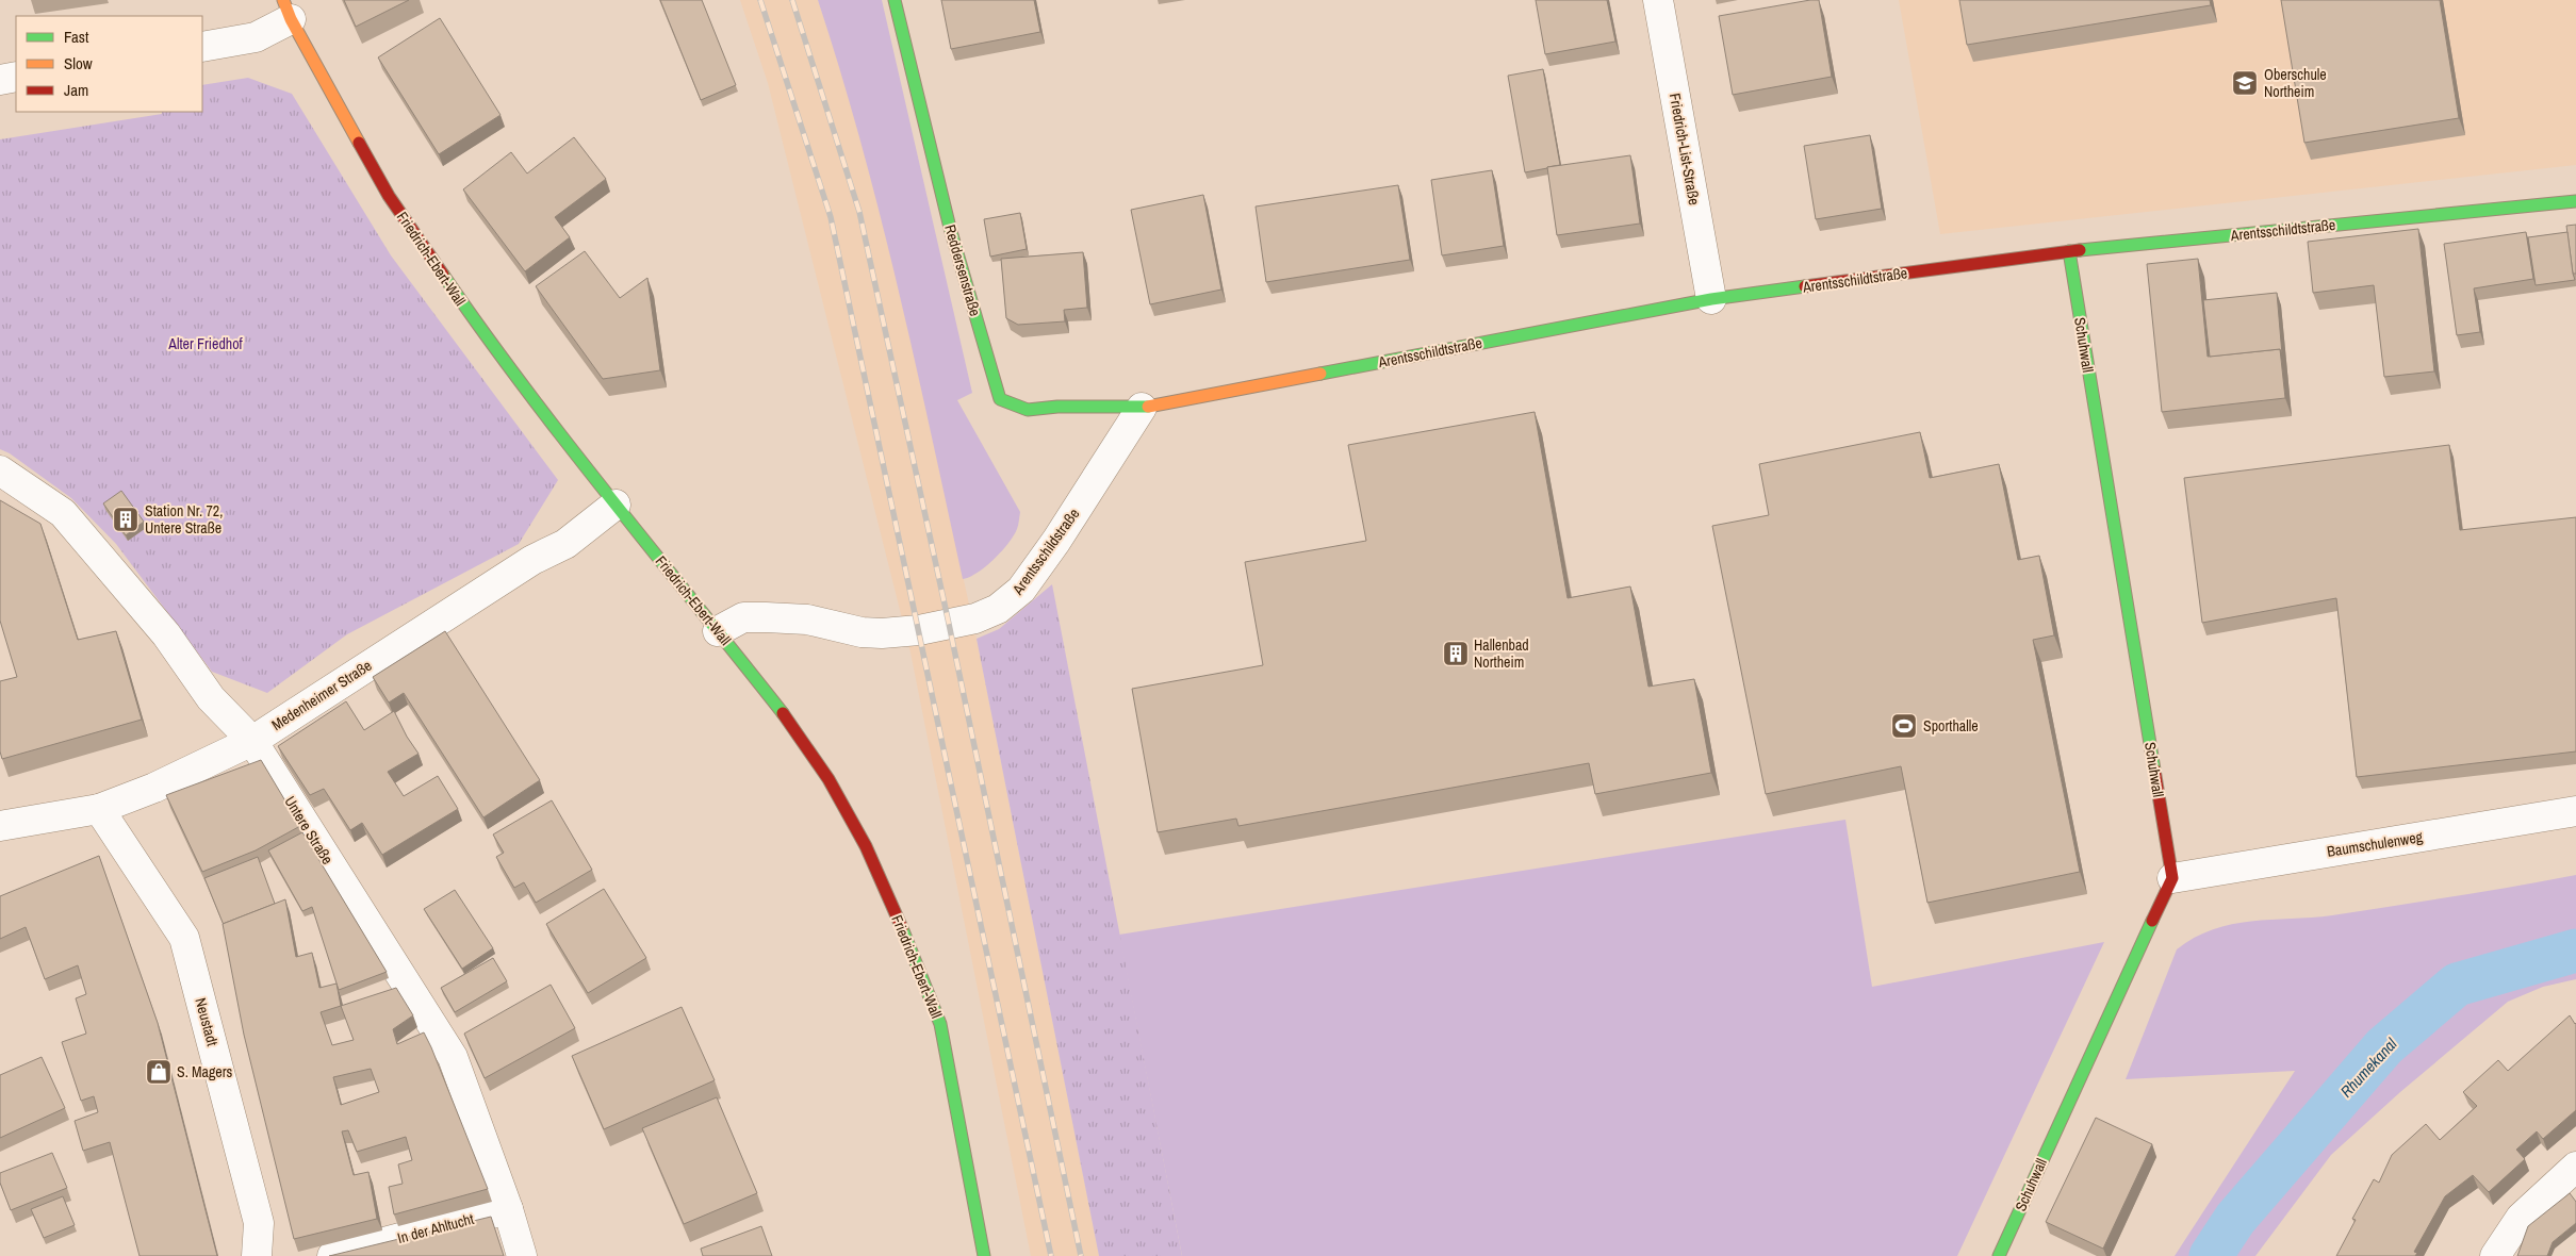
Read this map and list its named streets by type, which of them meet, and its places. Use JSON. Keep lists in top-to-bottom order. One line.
{"streets":{"street":["Friedrich-List-Straße","Arentsschildtstraße","Friedrich-Ebert-Wall","Reddersenstraße","Schuhwall","Arentsschildstraße","Medenheimer Straße","Untere Straße","Baumschulenweg","Neustadt","In der Ahltucht"]},"crossings":[["Friedrich-List-Straße","Arentsschildtstraße"],["Arentsschildtstraße","Reddersenstraße"],["Arentsschildtstraße","Schuhwall"],["Arentsschildtstraße","Arentsschildstraße"],["Friedrich-Ebert-Wall","Arentsschildstraße"],["Friedrich-Ebert-Wall","Medenheimer Straße"],["Reddersenstraße","Arentsschildstraße"],["Schuhwall","Baumschulenweg"],["Medenheimer Straße","Untere Straße"],["Medenheimer Straße","Neustadt"],["Untere Straße","In der Ahltucht"]],"water":["Rhumekanal"],"parks":["Alter Friedhof"],"places":{"school or university":["Oberschule Northeim"],"building":["Station Nr. 72, Untere Straße","Hallenbad Northeim"],"sports":["Sporthalle"],"shop":["S. Magers"]},"legend":["Fast","Slow","Jam"]}
